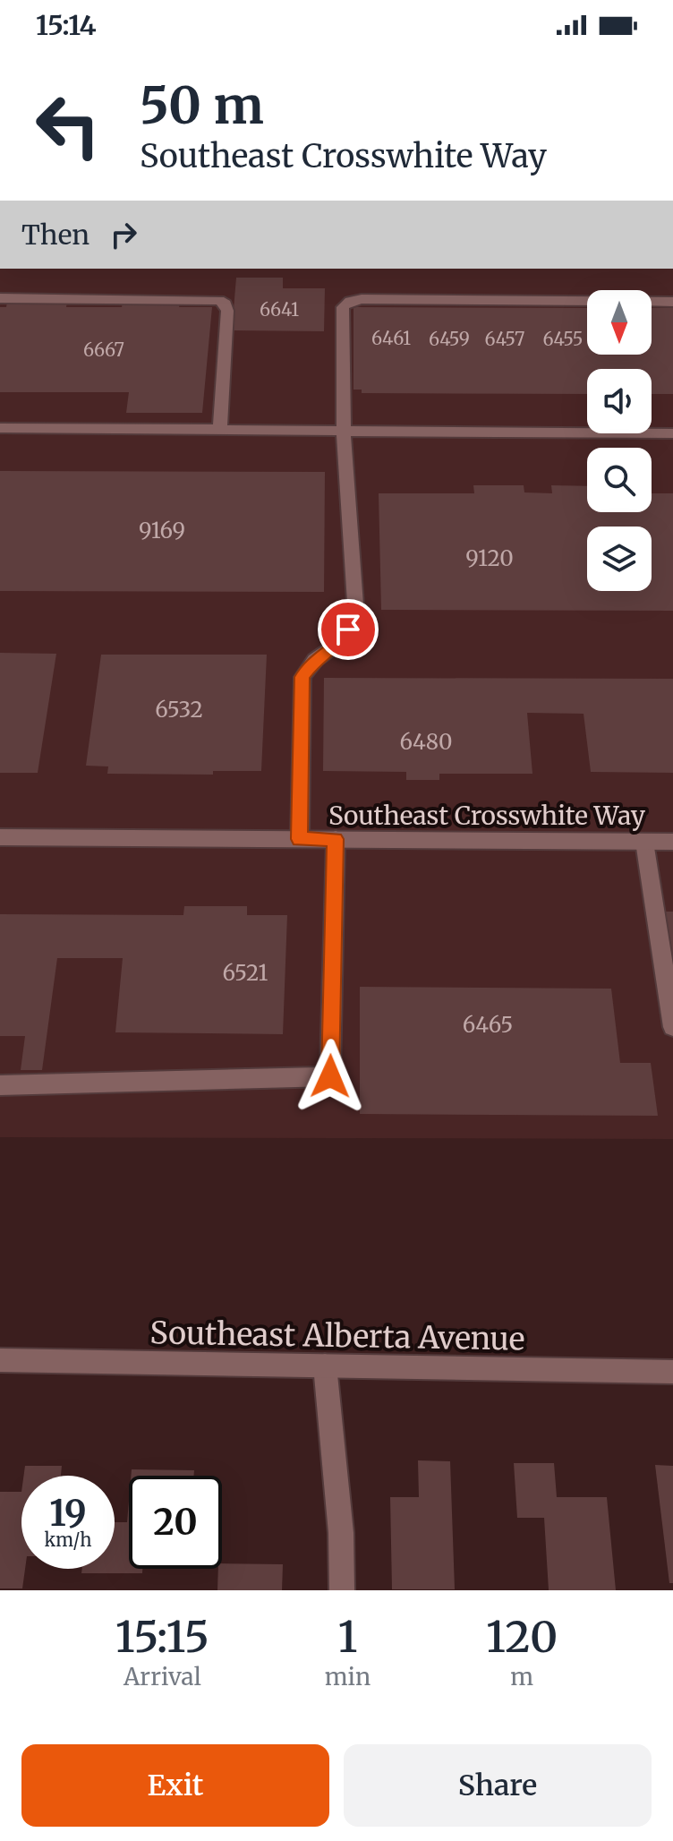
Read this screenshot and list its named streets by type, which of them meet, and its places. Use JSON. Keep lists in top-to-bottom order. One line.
{"streets":{"street":["Southeast Crosswhite Way","Southeast Alberta Avenue"]},"house_numbers":["6641","6461","6459","6457","6455","6667","9169","9120","6532","6480","6521","6465"],"north":"bottom","page":{"status":"15:14","turn":["50 m","Southeast Crosswhite Way"],"then":"Then","speed":"19 km/h","limit":"20","eta":["15:15","Arrival","1","min","120","m"],"buttons":["Exit","Share"]}}
